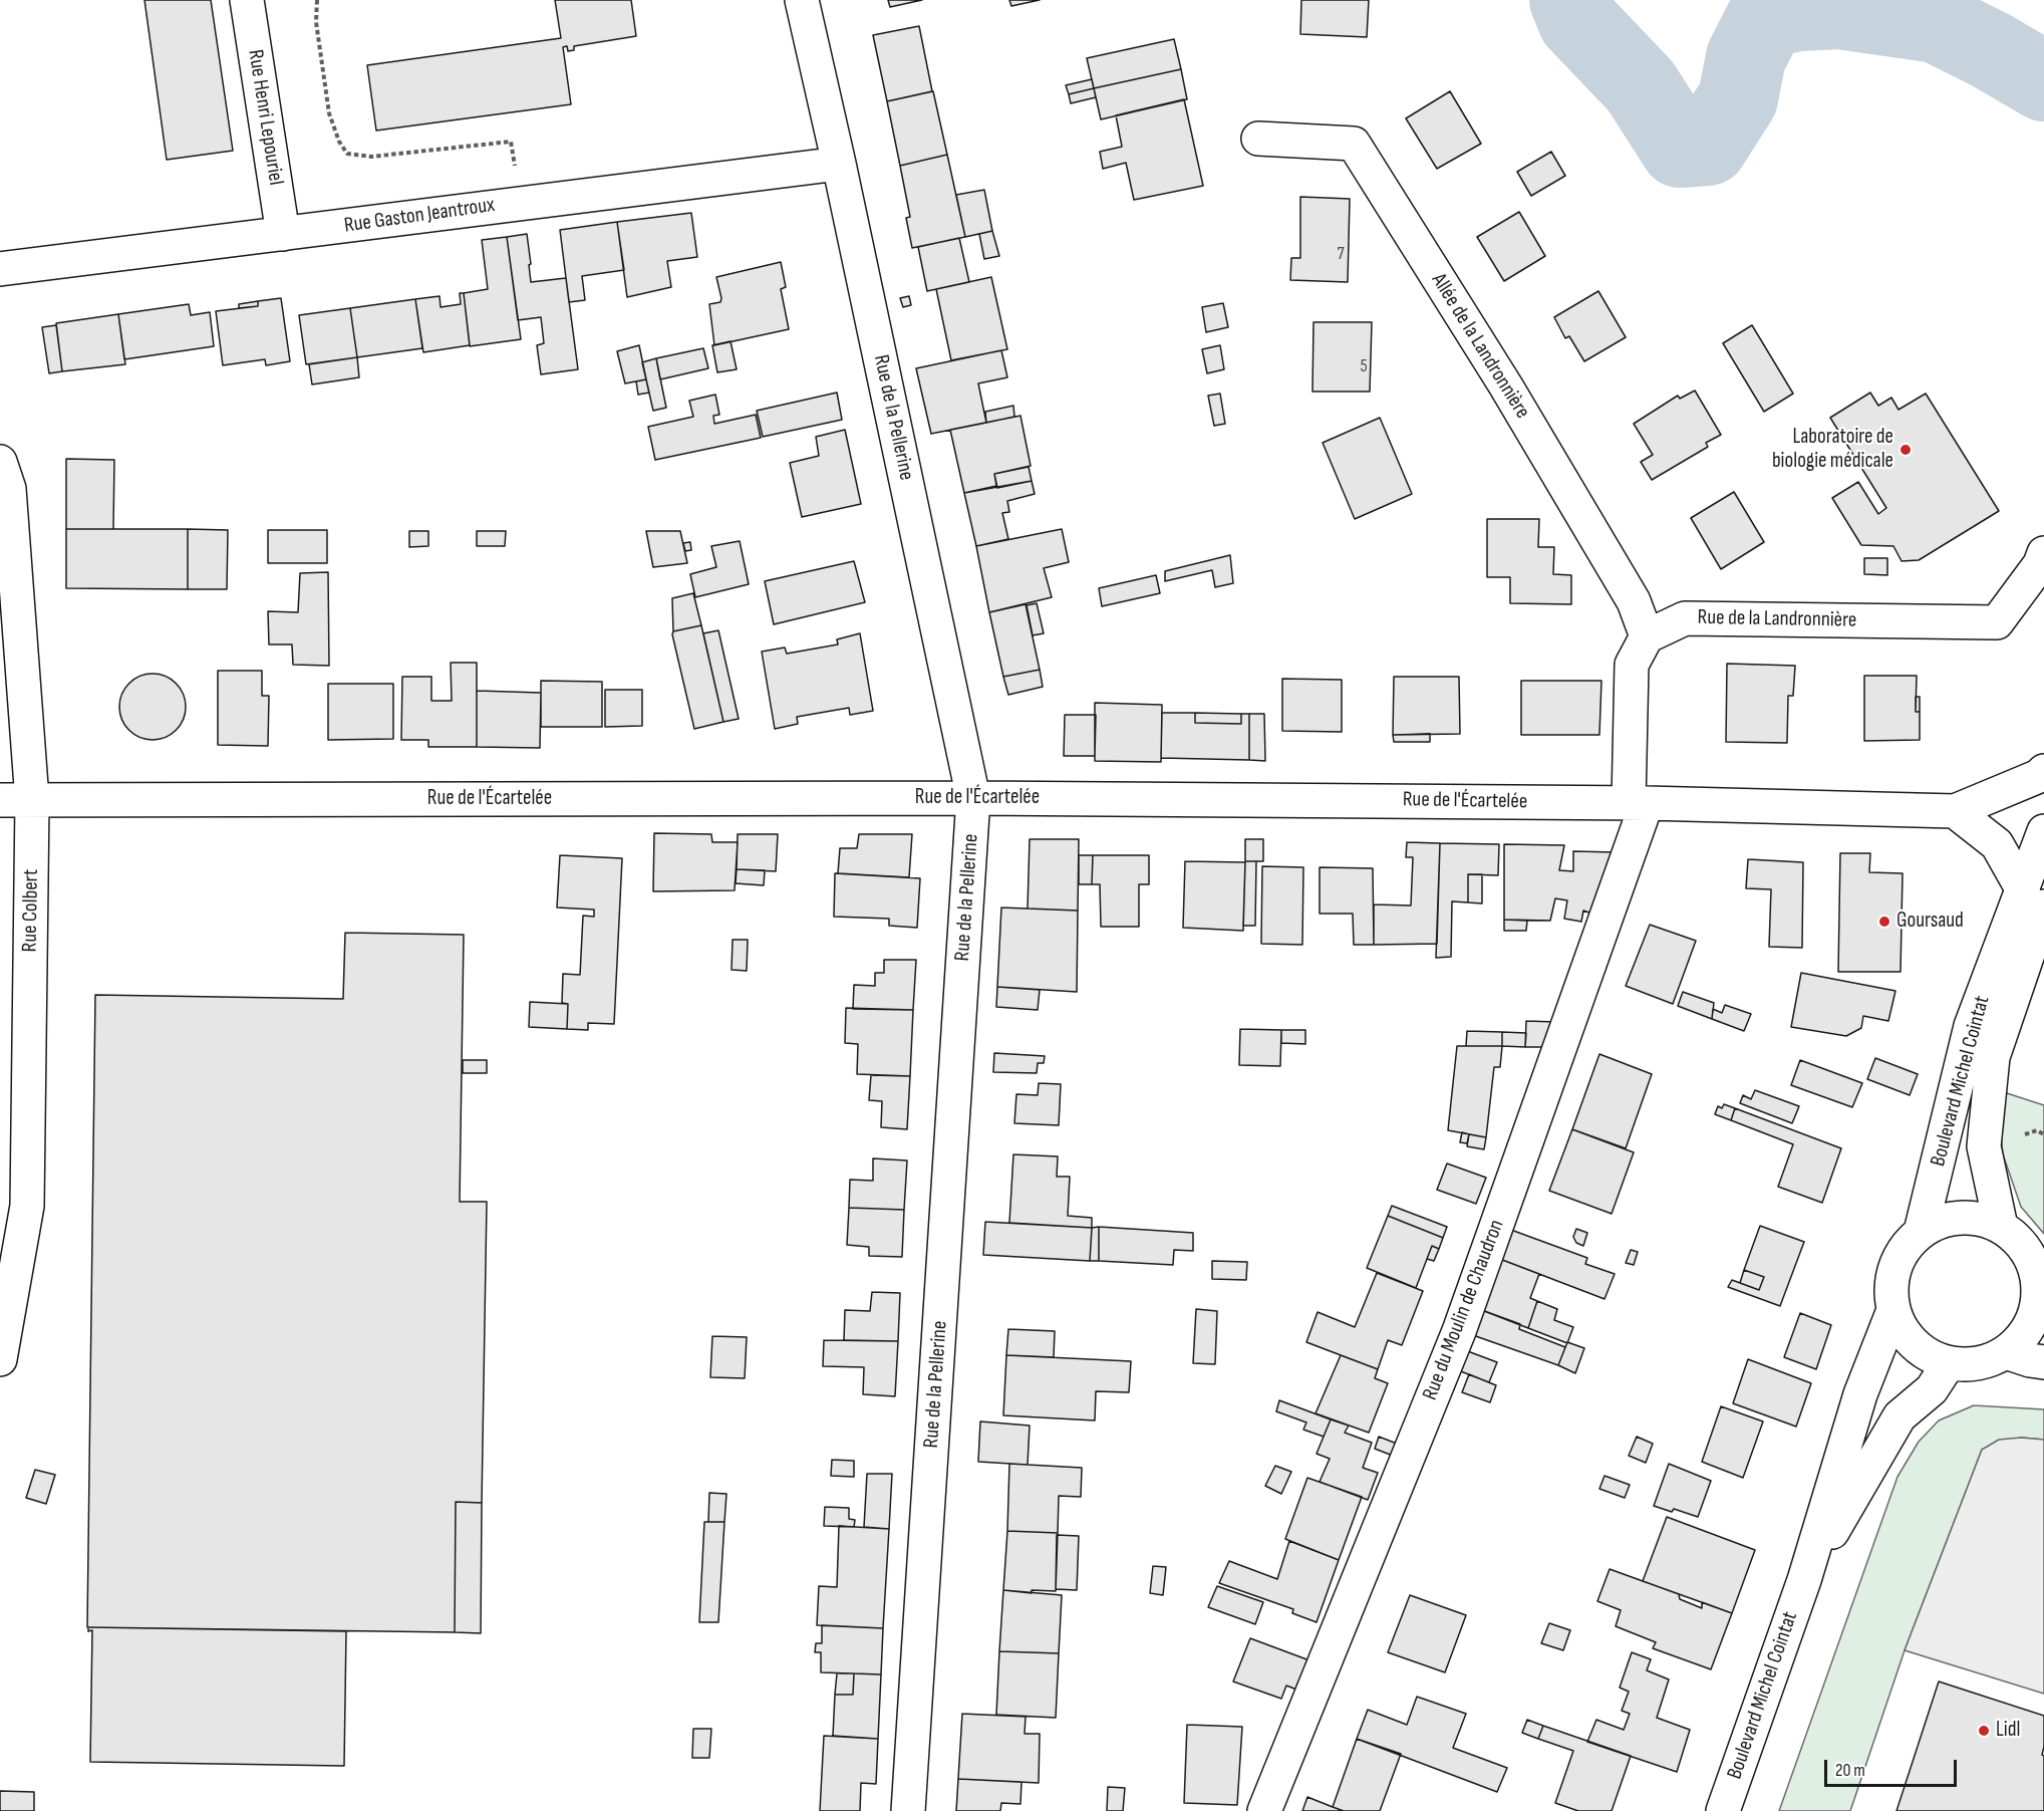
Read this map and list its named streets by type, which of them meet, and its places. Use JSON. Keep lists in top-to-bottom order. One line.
{"streets":{"street":["Rue Henri Lepouriel","Rue Gaston Jeantroux","Allée de la Landronnière","Rue de la Pellerine","Rue de la Landronnière","Rue de l'Écartelée","Rue Colbert","Boulevard Michel Cointat","Rue du Moulin de Chaudron"]},"crossings":[["Rue Henri Lepouriel","Rue Gaston Jeantroux"],["Rue Gaston Jeantroux","Rue de la Pellerine"],["Allée de la Landronnière","Rue de la Landronnière"],["Rue de la Pellerine","Rue de l'Écartelée"],["Rue de l'Écartelée","Rue Colbert"],["Rue de l'Écartelée","Rue du Moulin de Chaudron"]],"places":["Laboratoire de biologie médicale","Goursaud","Lidl"],"house_numbers":["7","5"],"scale_bar":"20 m"}
